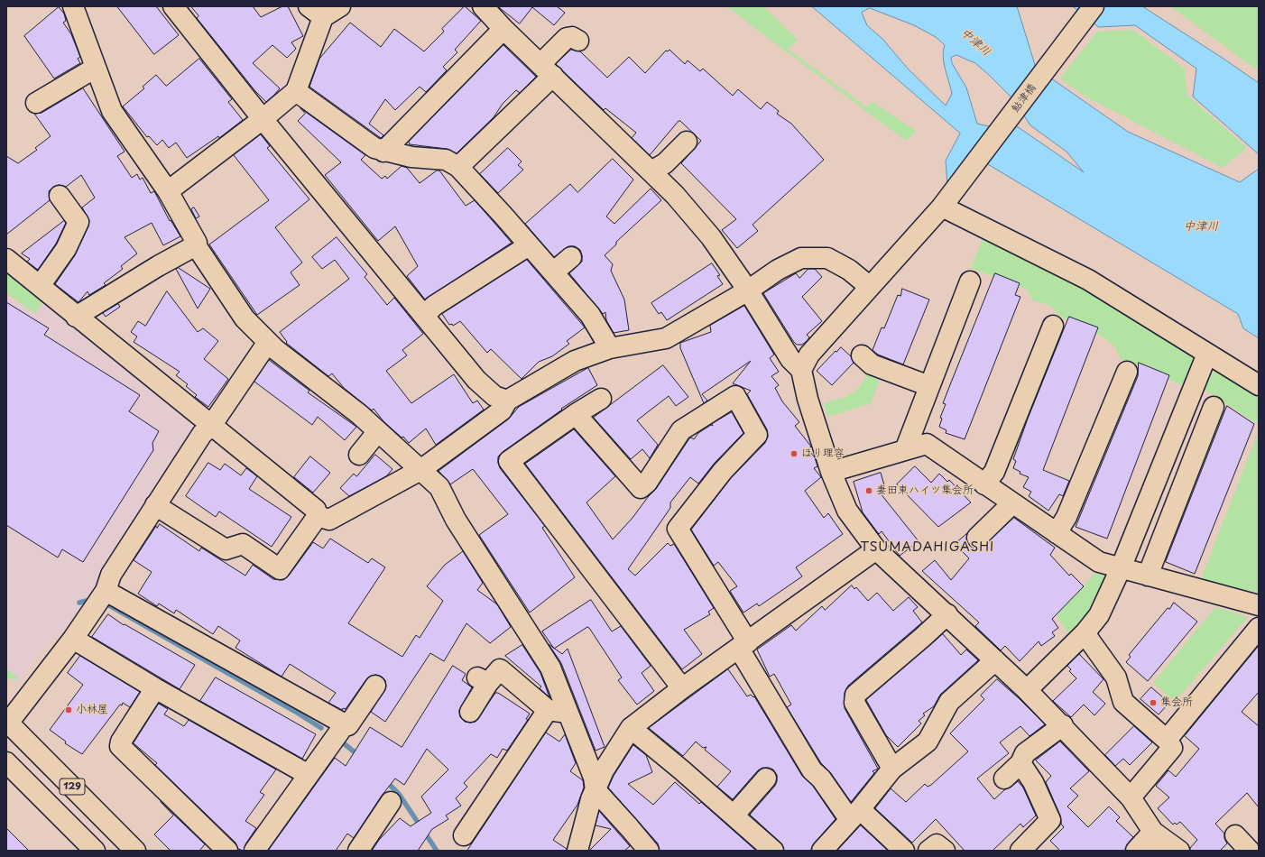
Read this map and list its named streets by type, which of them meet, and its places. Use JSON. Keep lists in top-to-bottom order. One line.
{"streets":{"main road":["鮎津橋","129"]},"districts":["TSUMADAHIGASHI"],"water":["中津川"],"places":["ほり理容","妻田東ハイツ集会所","集会所","小林屋"]}
